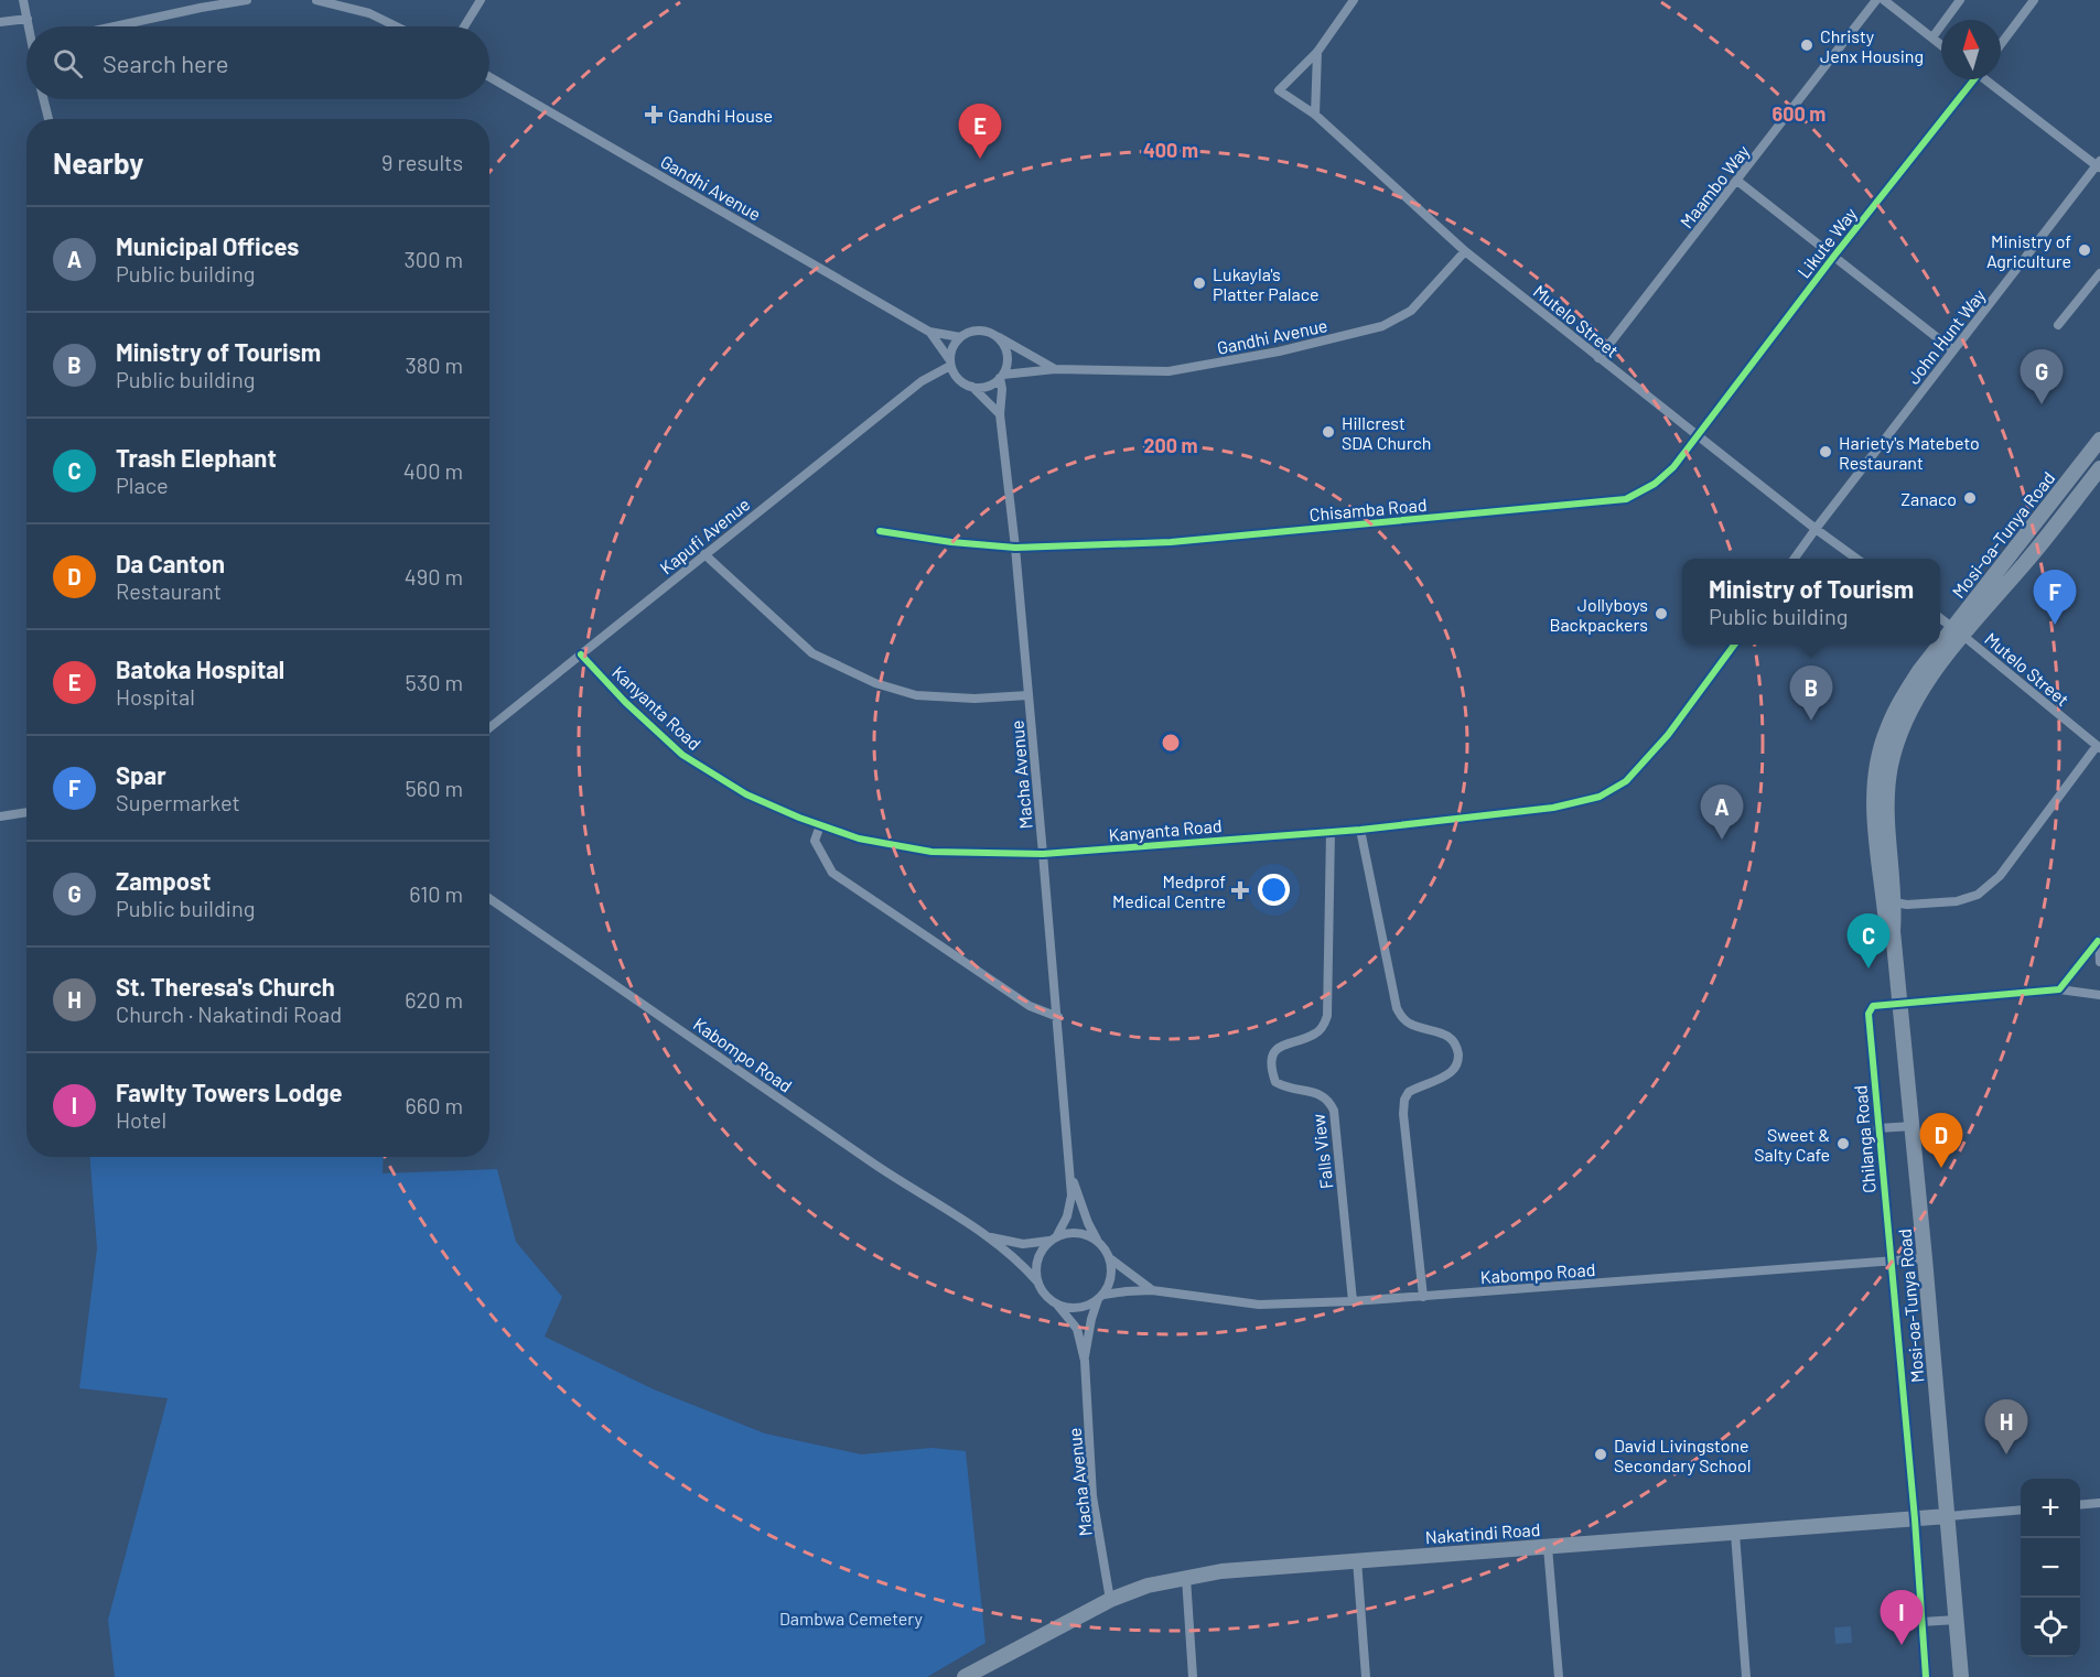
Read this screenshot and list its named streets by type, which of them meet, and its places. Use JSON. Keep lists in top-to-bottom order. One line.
{"streets":{"highway":["Mosi-oa-Tunya Road","Nakatindi Road"],"street":["Maambo Way","Gandhi Avenue","Likute Way","Mutelo Street","John Hunt Way","Chisamba Road","Kapufi Avenue","Kanyanta Road","Macha Avenue","Kabompo Road","Chilanga Road","Falls View"]},"crossings":[["Maambo Way","Mutelo Street"],["Gandhi Avenue","Mutelo Street"],["Gandhi Avenue","Kapufi Avenue"],["Gandhi Avenue","Macha Avenue"],["Likute Way","Mutelo Street"],["Likute Way","Chisamba Road"],["Mutelo Street","John Hunt Way"],["Mutelo Street","Chisamba Road"],["Mutelo Street","Mosi-oa-Tunya Road"],["Chisamba Road","Macha Avenue"],["Mosi-oa-Tunya Road","Kabompo Road"],["Mosi-oa-Tunya Road","Chilanga Road"],["Mosi-oa-Tunya Road","Nakatindi Road"],["Kapufi Avenue","Kanyanta Road"],["Kapufi Avenue","Macha Avenue"],["Kanyanta Road","Macha Avenue"],["Kanyanta Road","Falls View"],["Macha Avenue","Kabompo Road"],["Macha Avenue","Nakatindi Road"],["Kabompo Road","Chilanga Road"],["Kabompo Road","Falls View"],["Chilanga Road","Nakatindi Road"]],"parks":["Dambwa Cemetery"],"places":{"other":["Christy Jenx Housing","Ministry of Agriculture","Lukayla's Platter Palace","Hillcrest SDA Church","Hariety's Matebeto Restaurant","Zanaco","Jollyboys Backpackers","Sweet & Salty Cafe","David Livingstone Secondary School"],"health":["Gandhi House","Medprof Medical Centre"]},"north":"top","page":{"search":"Search here","pins":["E","G","F","B","A","C","D","H","I"],"heading":["Nearby","9 results"],"list":[{"mark":"A","name":"Municipal Offices","note":"Public building","value":"300 m"},{"mark":"B","name":"Ministry of Tourism","note":"Public building","value":"380 m"},{"mark":"C","name":"Trash Elephant","note":"Place","value":"400 m"},{"mark":"D","name":"Da Canton","note":"Restaurant","value":"490 m"},{"mark":"E","name":"Batoka Hospital","note":"Hospital","value":"530 m"},{"mark":"F","name":"Spar","note":"Supermarket","value":"560 m"},{"mark":"G","name":"Zampost","note":"Public building","value":"610 m"},{"mark":"H","name":"St. Theresa's Church","note":"Church · Nakatindi Road","value":"620 m"},{"mark":"I","name":"Fawlty Towers Lodge","note":"Hotel","value":"660 m"}],"popup":["Ministry of Tourism","Public building"],"map_buttons":["+","−"]},"rings":["600 m","400 m","200 m"]}
